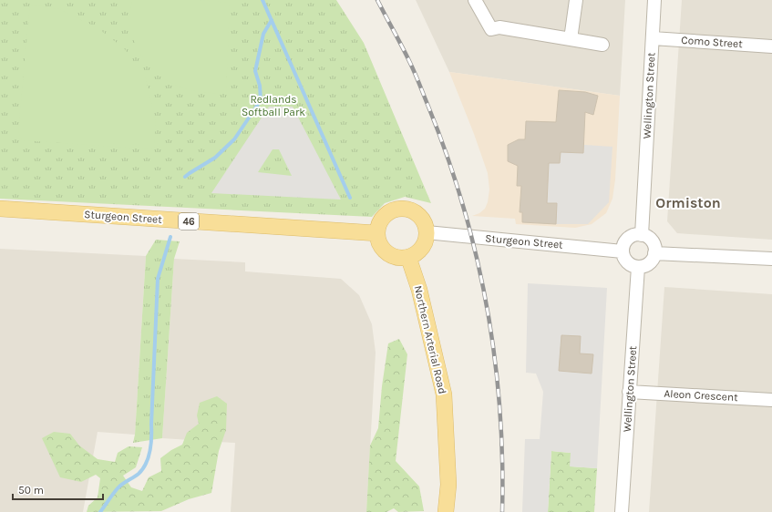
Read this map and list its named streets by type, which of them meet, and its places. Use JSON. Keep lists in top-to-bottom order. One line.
{"streets":{"main road":["Sturgeon Street","46","Northern Arterial Road"],"street":["Como Street","Wellington Street","Aleon Crescent"]},"crossings":[["Como Street","Wellington Street"],["Wellington Street","Sturgeon Street"],["Wellington Street","Aleon Crescent"],["Sturgeon Street","Northern Arterial Road"]],"districts":["Ormiston"],"parks":["Redlands Softball Park"],"scale_bar":"50 m"}
